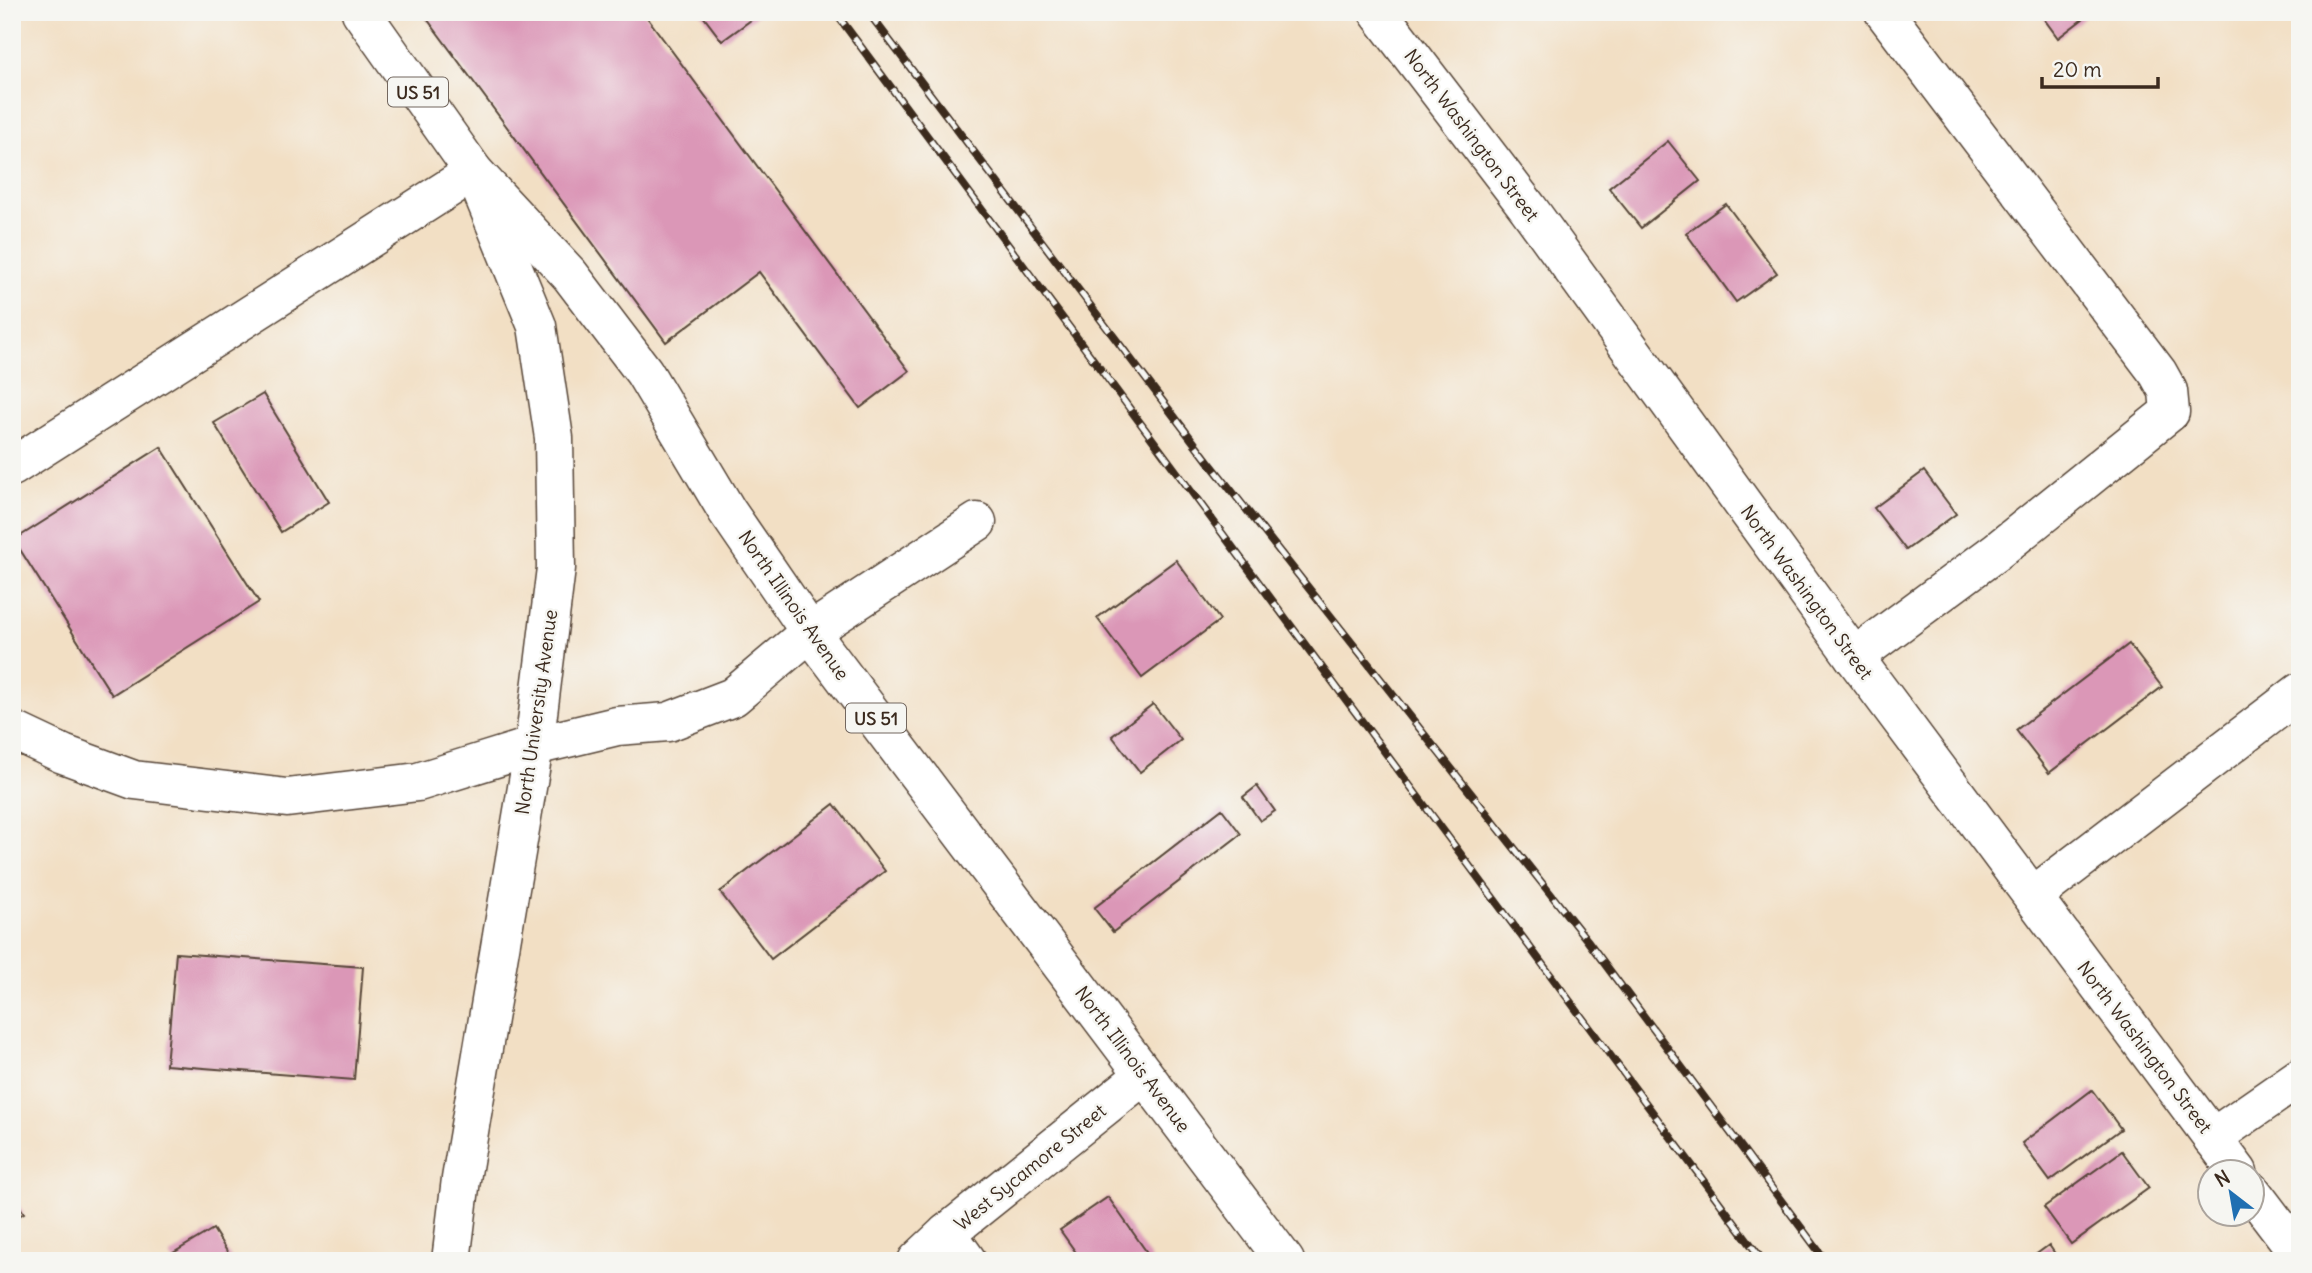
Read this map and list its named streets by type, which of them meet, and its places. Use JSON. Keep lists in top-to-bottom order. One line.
{"streets":{"street":["US 51","North Washington Street","North Illinois Avenue","North University Avenue","West Sycamore Street"]},"crossings":[["North Illinois Avenue","North University Avenue"],["North Illinois Avenue","West Sycamore Street"]],"scale_bar":"20 m","north":"top left"}
